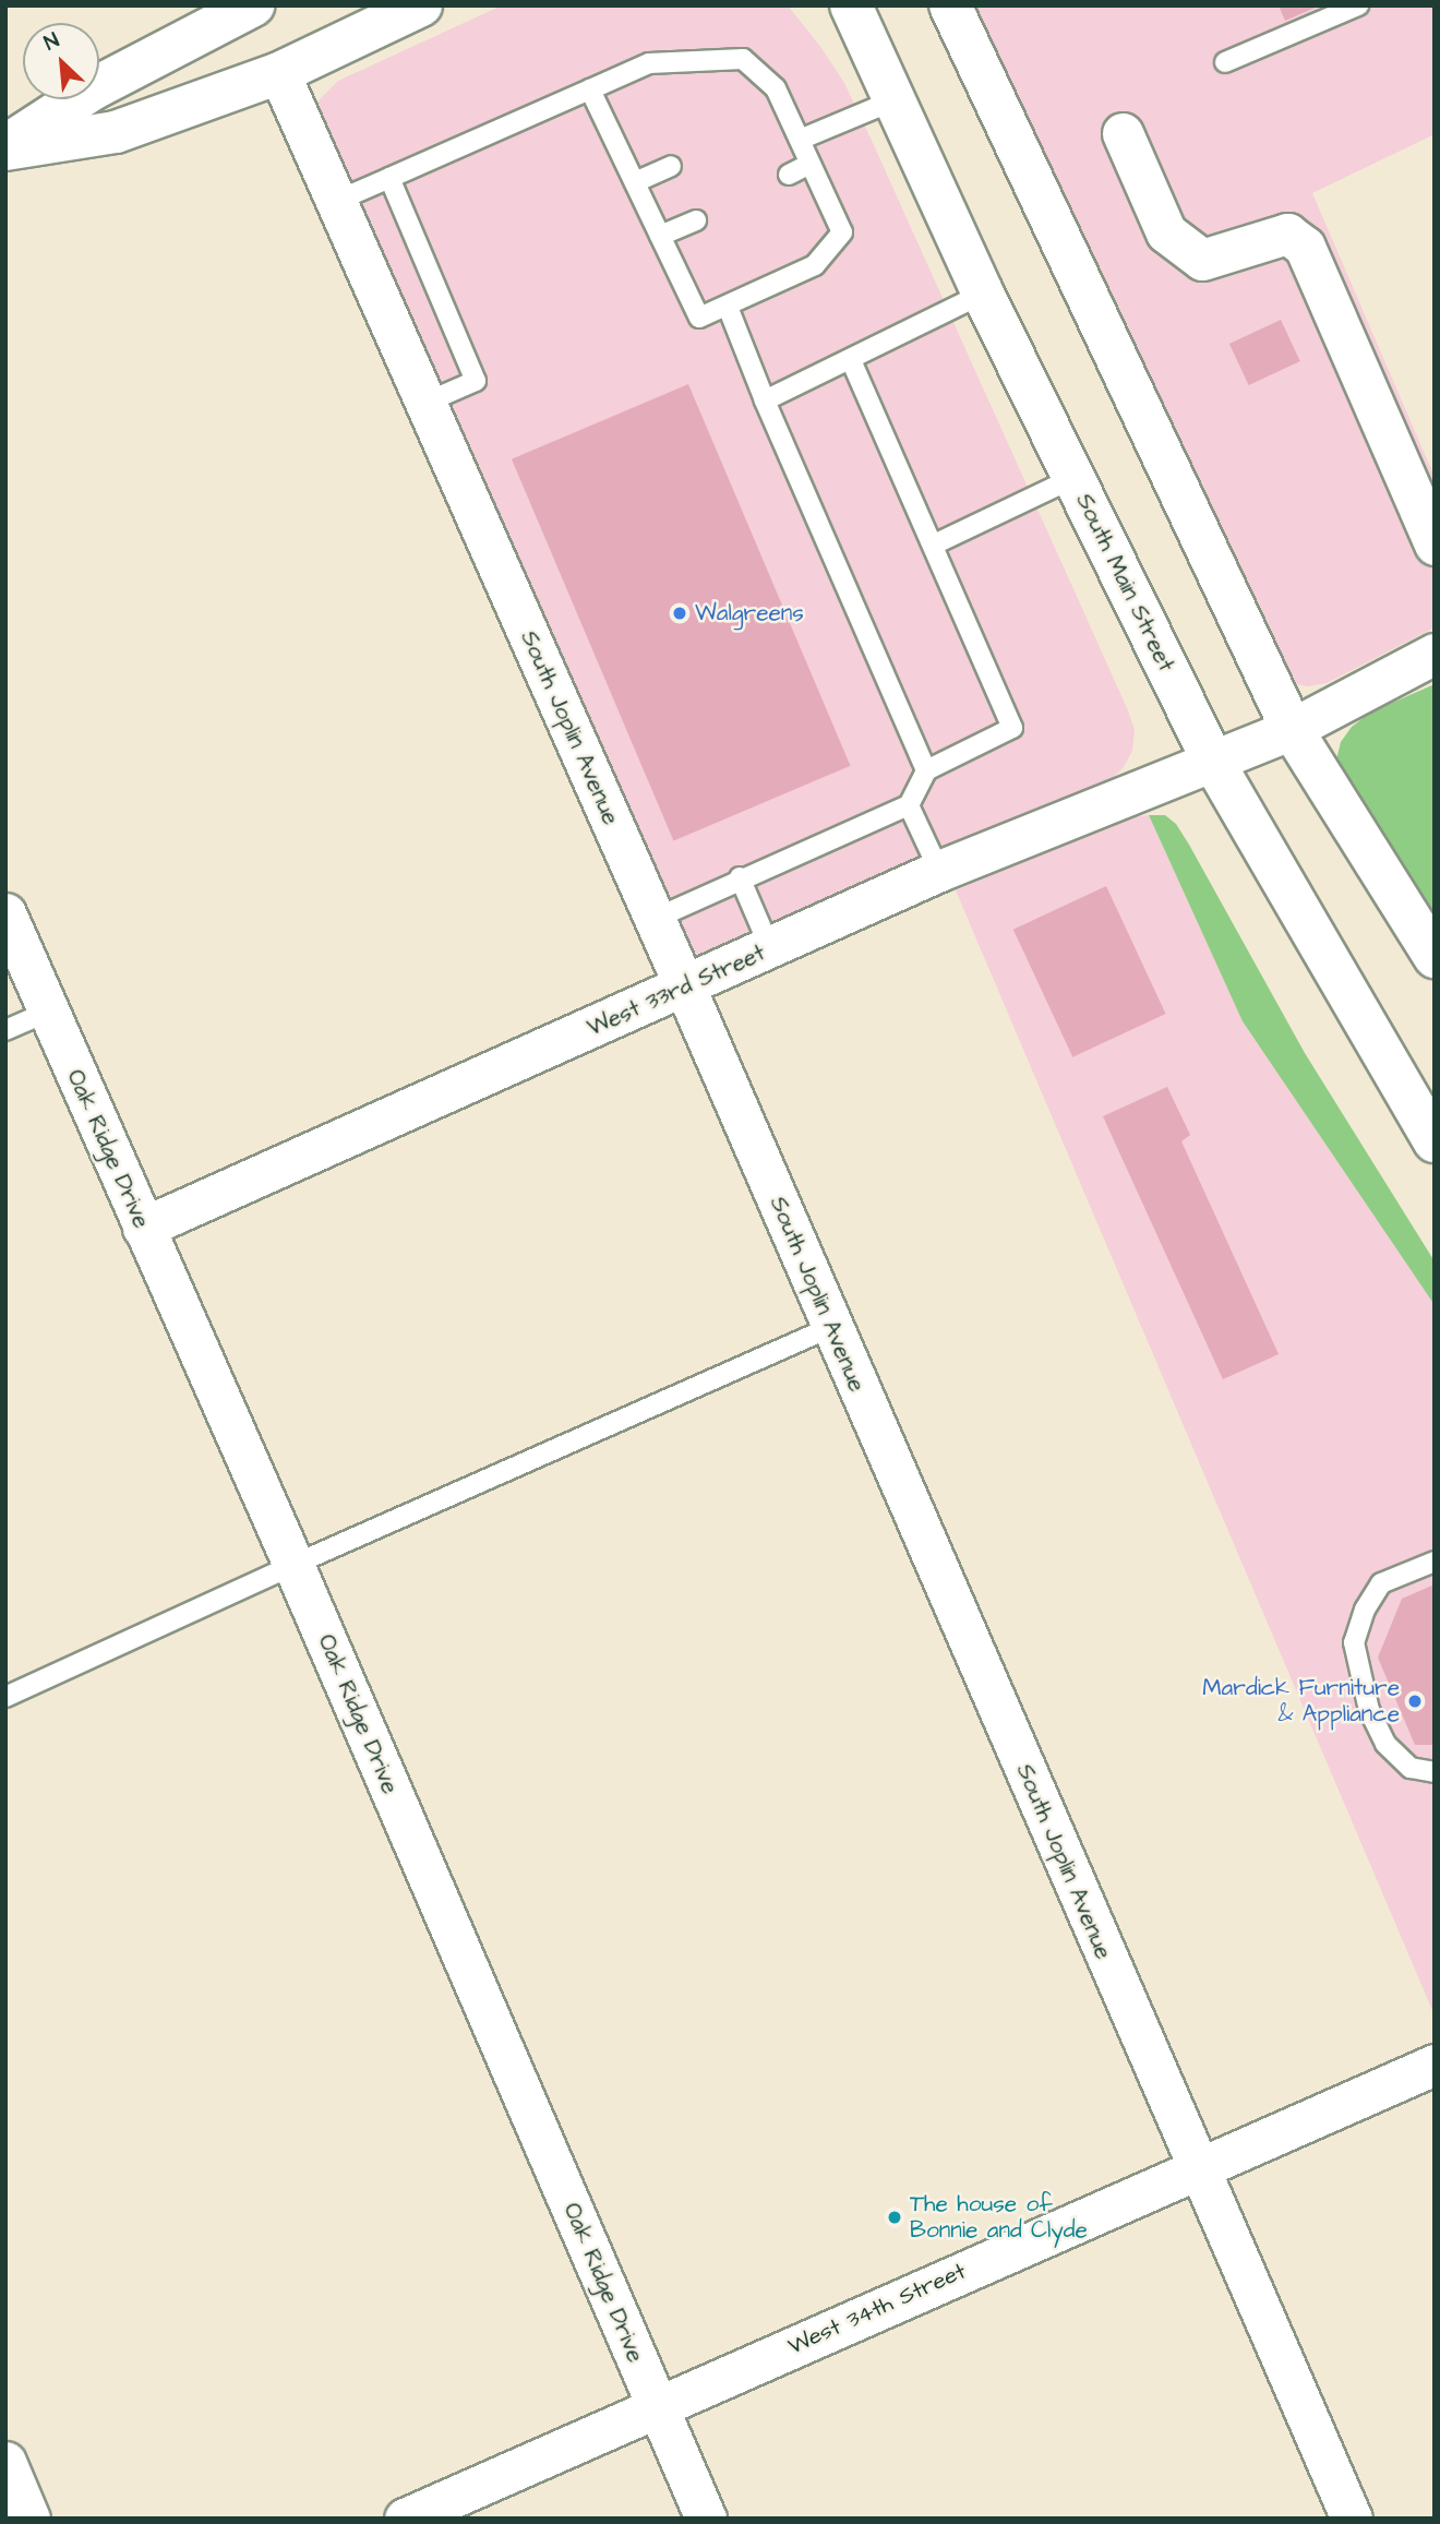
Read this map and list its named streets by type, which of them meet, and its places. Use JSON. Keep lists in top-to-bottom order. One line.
{"streets":{"main road":["South Main Street"],"street":["South Joplin Avenue","West 33rd Street","Oak Ridge Drive","West 34th Street"]},"crossings":[["South Main Street","West 33rd Street"],["South Joplin Avenue","West 33rd Street"],["South Joplin Avenue","West 34th Street"],["West 33rd Street","Oak Ridge Drive"],["Oak Ridge Drive","West 34th Street"]],"places":["Walgreens","Mardick Furniture & Appliance","The house of Bonnie and Clyde"],"north":"top left"}
